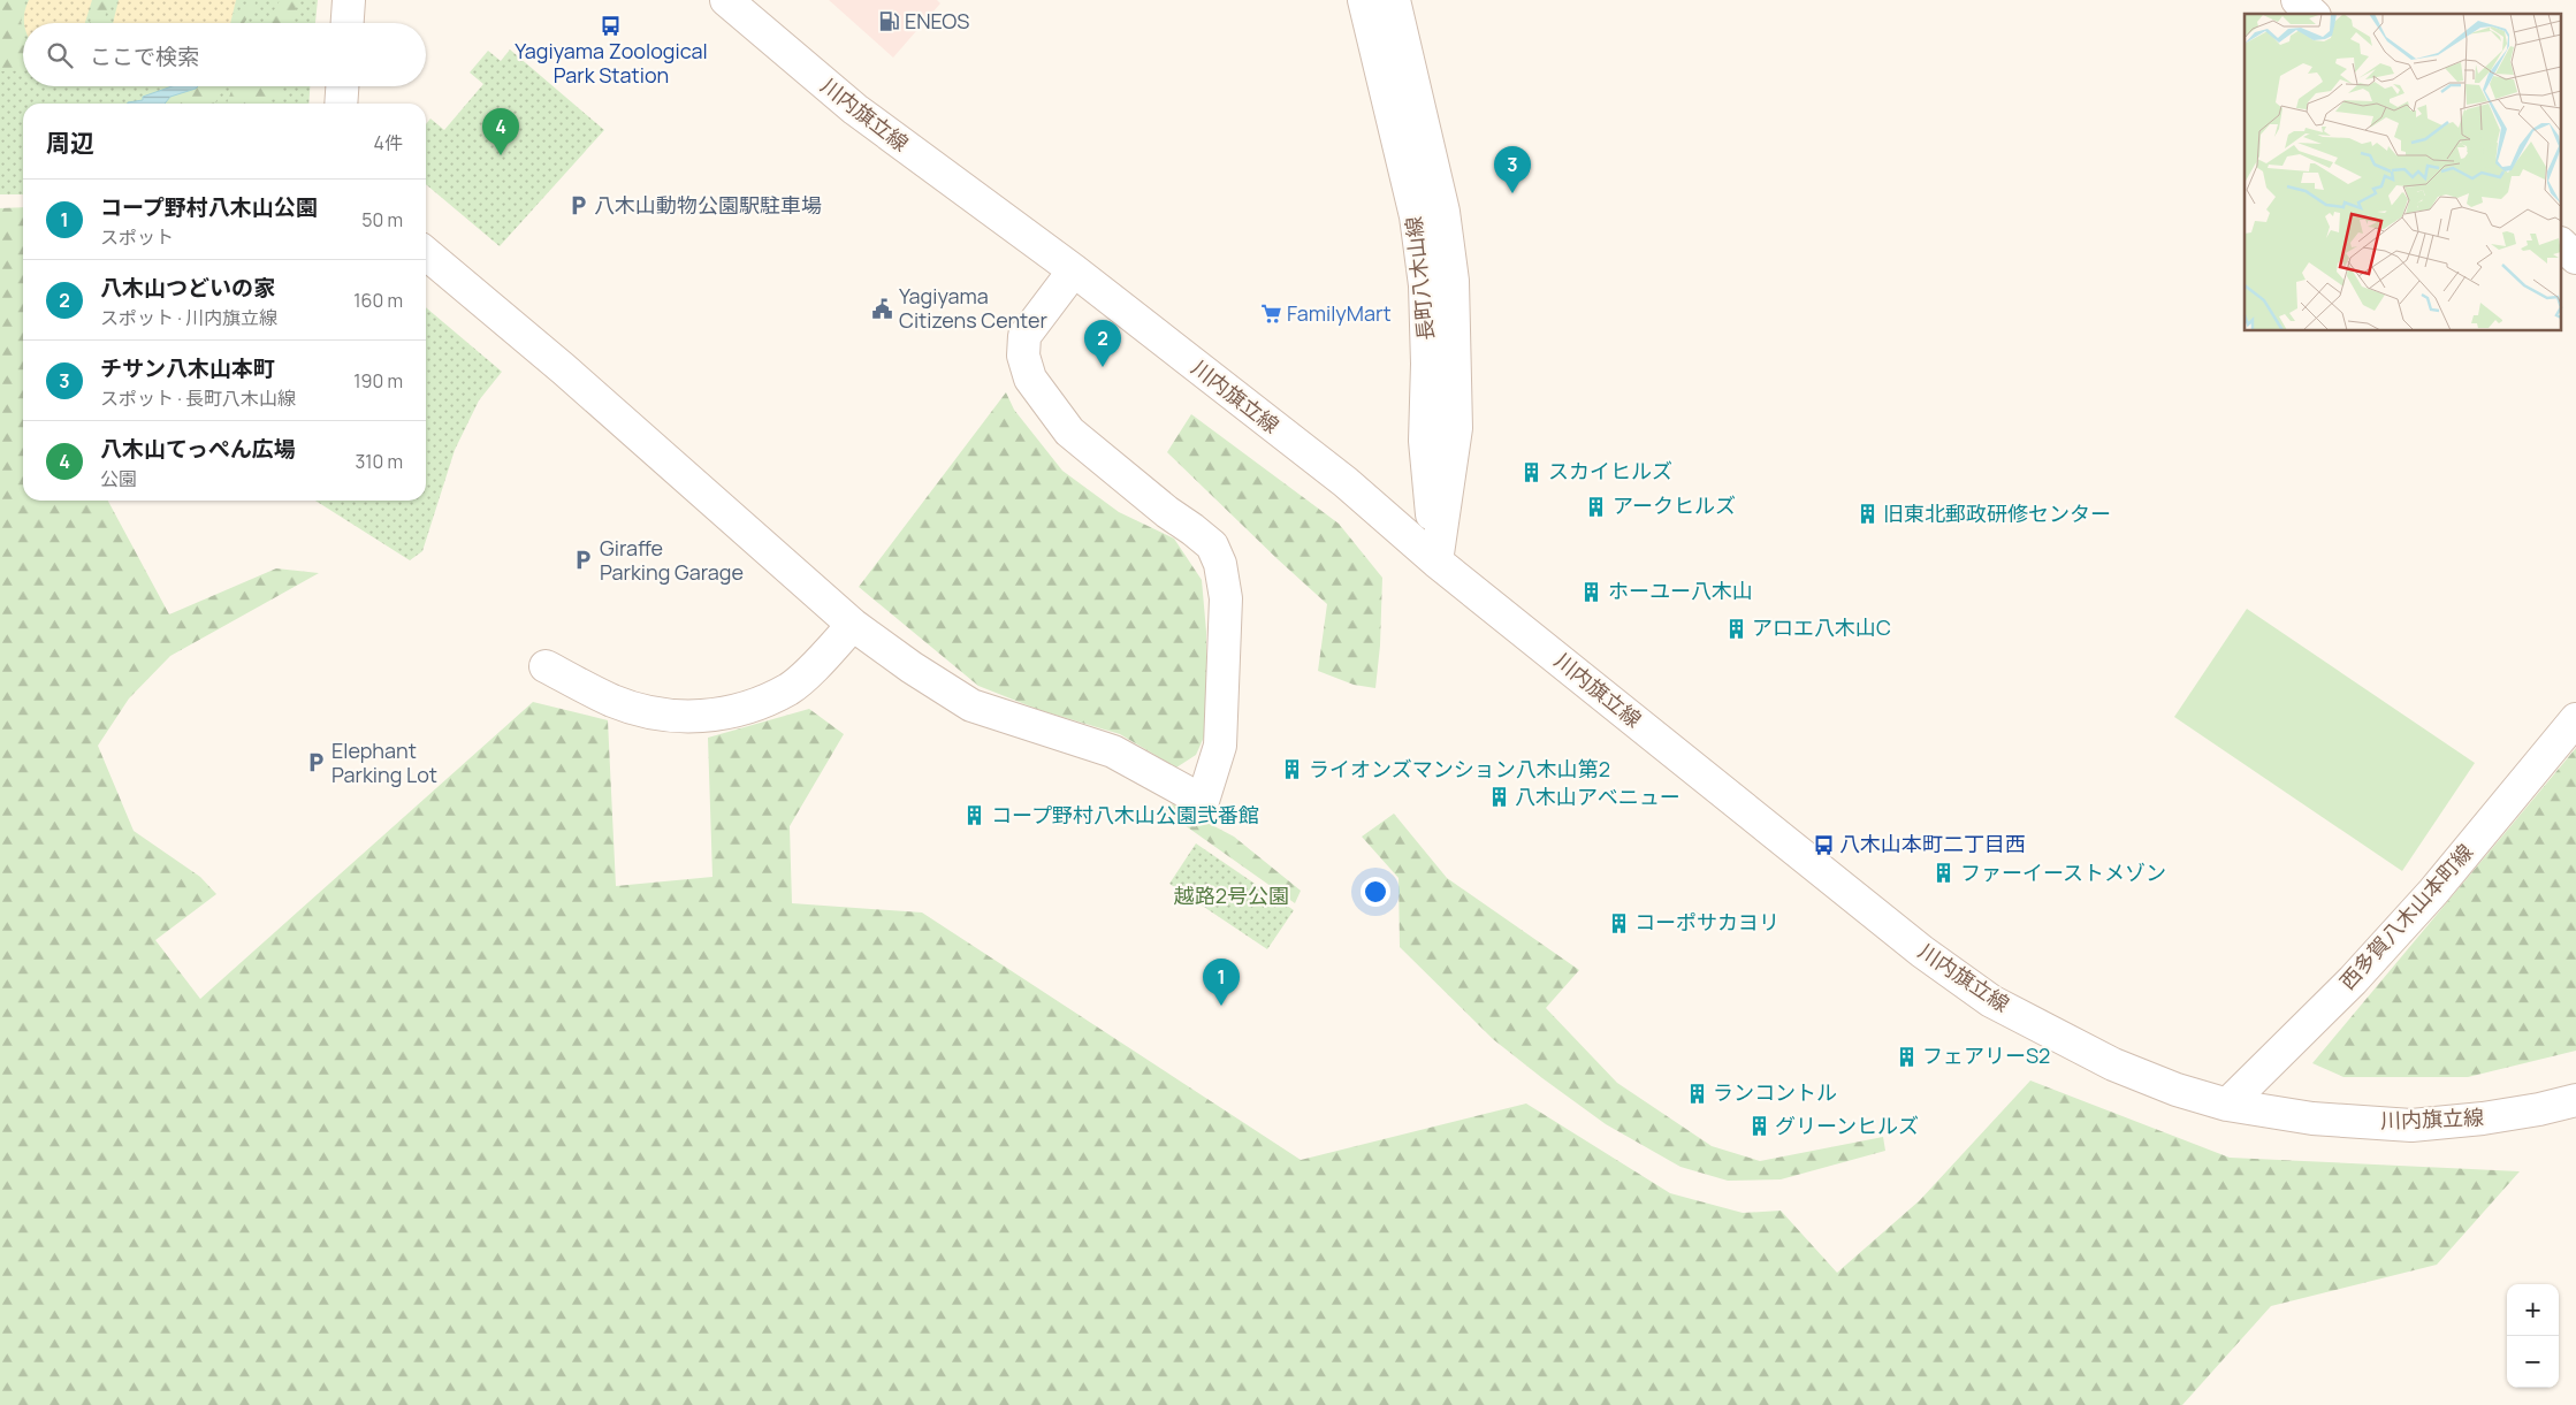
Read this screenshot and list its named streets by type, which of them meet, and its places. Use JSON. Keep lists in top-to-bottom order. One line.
{"streets":{"street":["川内旗立線","長町八木山線","西多賀八木山本町線"]},"crossings":[["川内旗立線","長町八木山線"],["川内旗立線","西多賀八木山本町線"]],"parks":["越路2号公園"],"places":{"fuel station":["ENEOS"],"bus stop":["Yagiyama Zoological Park Station","八木山本町二丁目西"],"parking":["八木山動物公園駅駐車場","Giraffe Parking Garage","Elephant Parking Lot"],"public building":["Yagiyama Citizens Center"],"supermarket":["FamilyMart"],"building":["スカイヒルズ","アークヒルズ","旧東北郵政研修センター","ホーユー八木山","アロエ八木山C","ライオンズマンション八木山第2","八木山アベニュー","コープ野村八木山公園弐番館","ファーイーストメゾン","コーポサカヨリ","フェアリーS2","ランコントル","グリーンヒルズ"]},"page":{"search":"ここで検索","heading":["周辺","4件"],"pins":["4","3","2","1"],"list":[{"mark":"1","name":"コープ野村八木山公園","note":"スポット","value":"50 m"},{"mark":"2","name":"八木山つどいの家","note":"スポット · 川内旗立線","value":"160 m"},{"mark":"3","name":"チサン八木山本町","note":"スポット · 長町八木山線","value":"190 m"},{"mark":"4","name":"八木山てっぺん広場","note":"公園","value":"310 m"}],"map_buttons":["+","−"]}}
